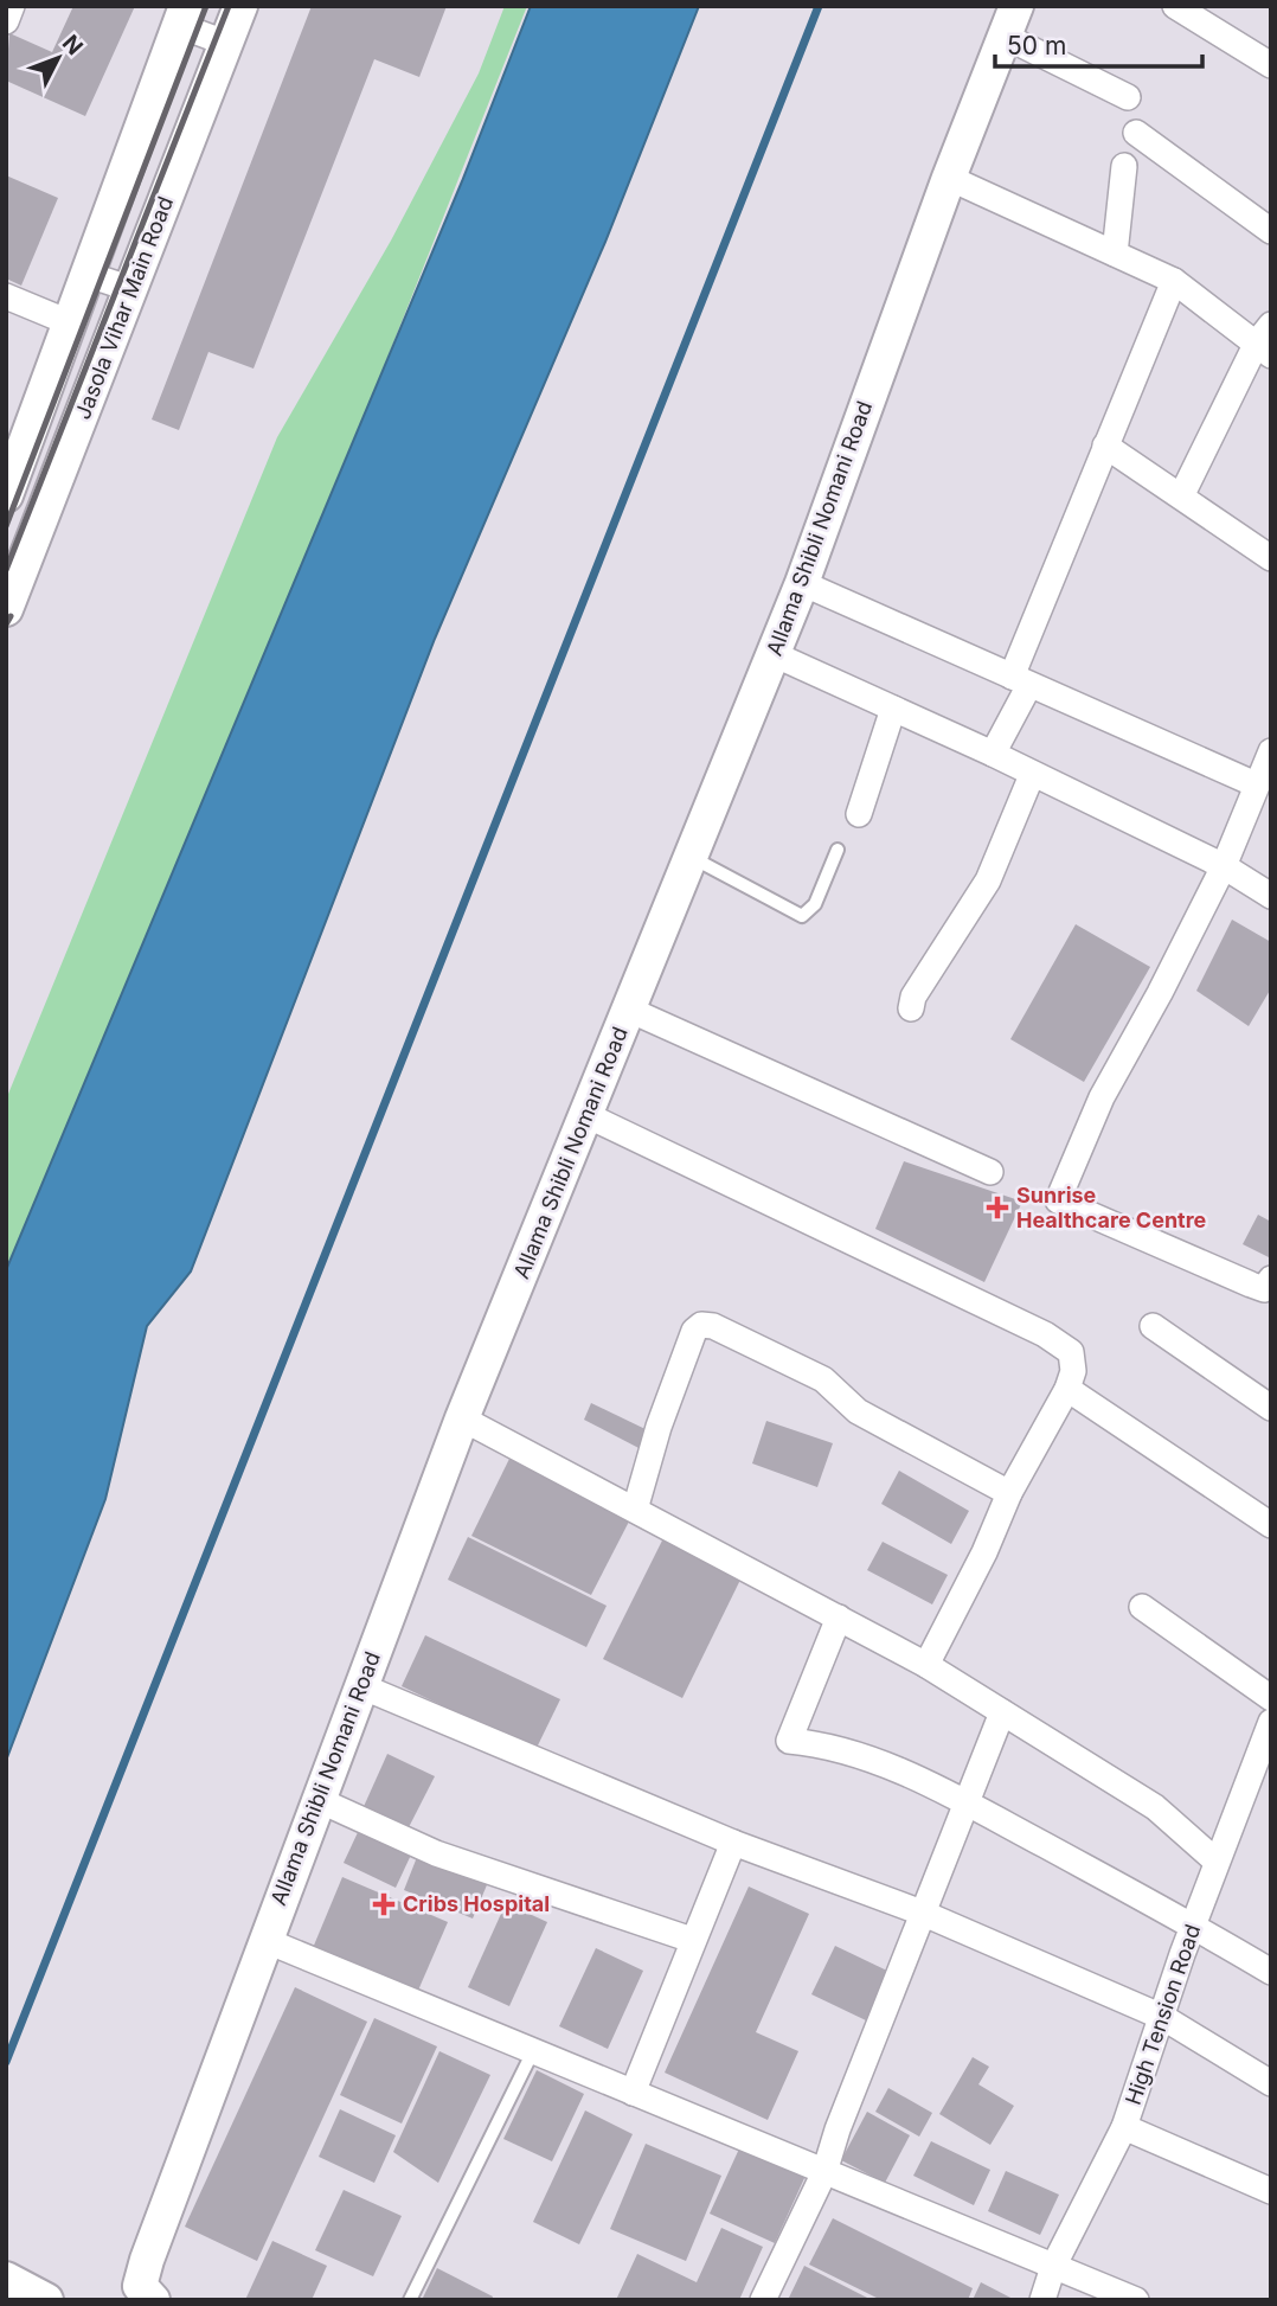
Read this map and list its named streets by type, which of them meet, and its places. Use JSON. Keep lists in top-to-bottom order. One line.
{"streets":{"street":["Jasola Vihar Main Road","Allama Shibli Nomani Road","High Tension Road"]},"places":{"health":["Sunrise Healthcare Centre","Cribs Hospital"]},"scale_bar":"50 m","north":"top right"}
